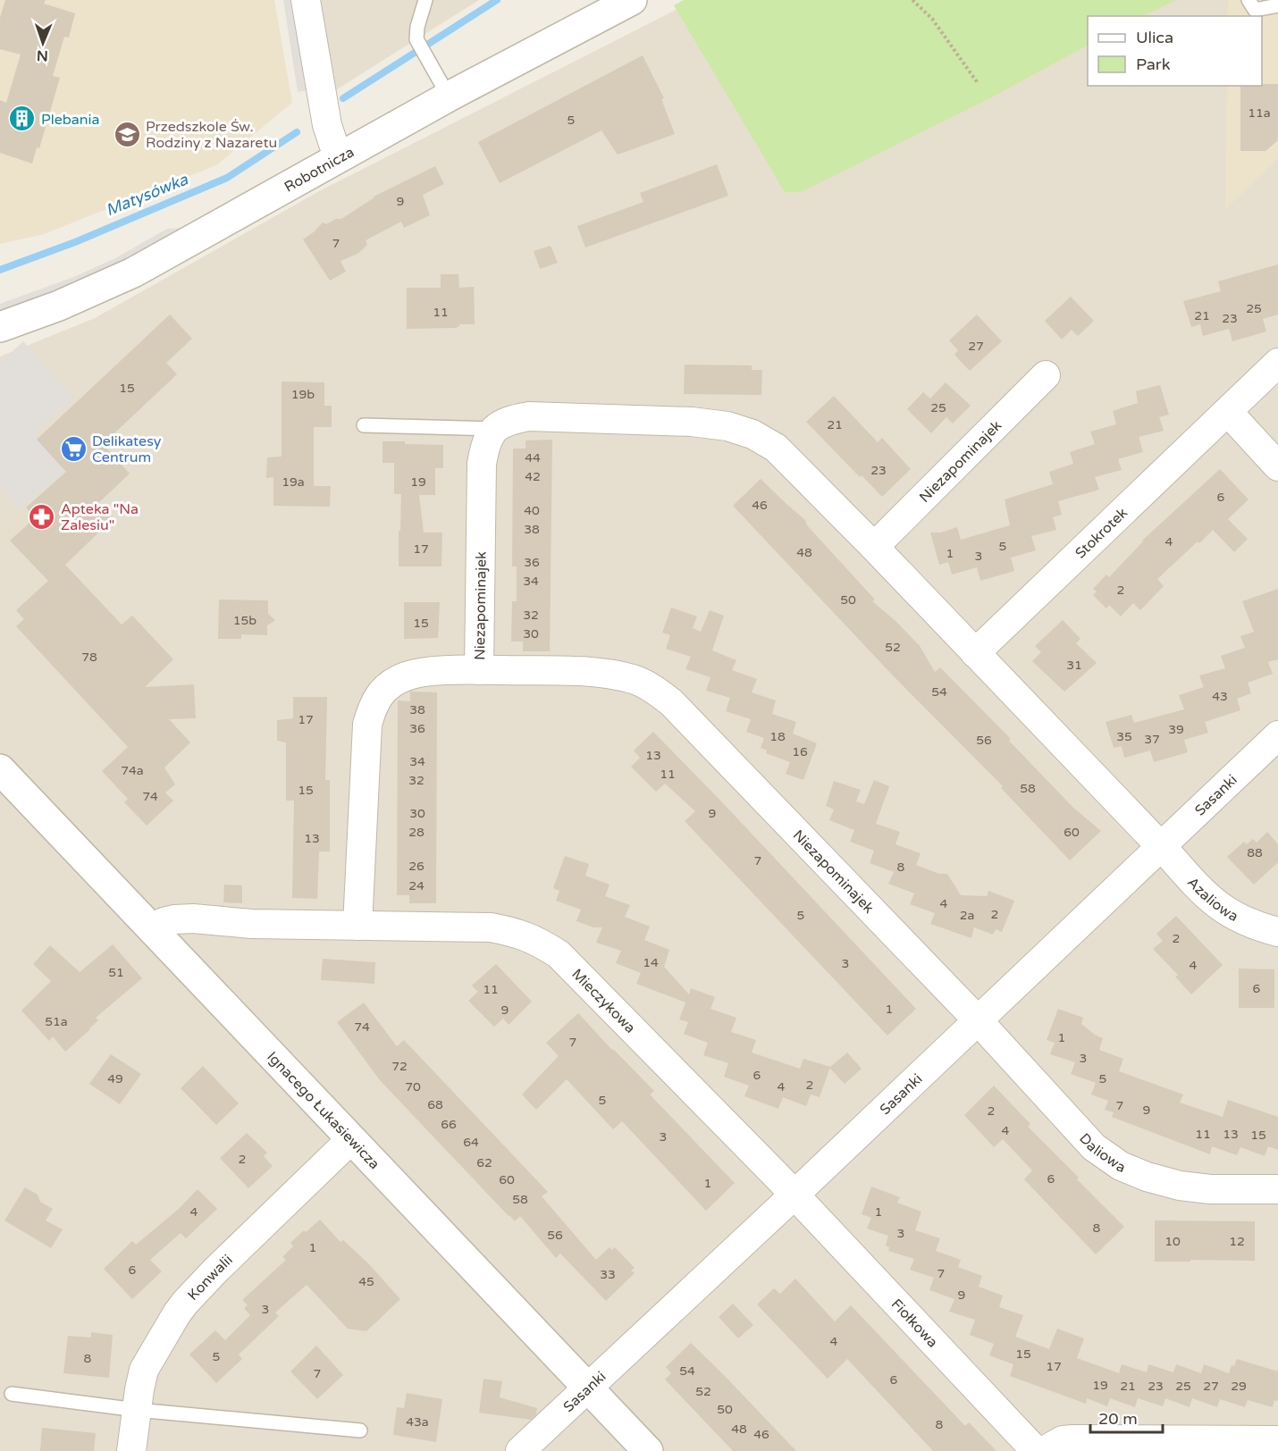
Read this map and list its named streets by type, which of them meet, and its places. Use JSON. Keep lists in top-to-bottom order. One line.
{"streets":{"street":["Robotnicza","Niezapominajek","Stokrotek","Sasanki","Azaliowa","Mieczykowa","Ignacego Łukasiewicza","Daliowa","Konwalii","Fiołkowa"]},"crossings":[["Niezapominajek","Sasanki"],["Niezapominajek","Daliowa"],["Sasanki","Azaliowa"],["Sasanki","Mieczykowa"],["Sasanki","Ignacego Łukasiewicza"],["Sasanki","Daliowa"],["Sasanki","Fiołkowa"],["Mieczykowa","Ignacego Łukasiewicza"],["Mieczykowa","Fiołkowa"],["Ignacego Łukasiewicza","Konwalii"]],"water":["Matysówka"],"places":{"building":["Plebania"],"school or university":["Przedszkole Św. Rodziny z Nazaretu"],"supermarket":["Delikatesy Centrum"],"pharmacy":["Apteka \"Na Zalesiu\""]},"house_numbers":["11a","5","9","7","25","11","21","23","27","15","19b","25","21","44","23","42","19a","19","6","46","40","38","4","5","17","48","1","3","36","34","2","50","32","15b","15","30","52","78","31","54","43","38","17","36","39","18","35","37","56","16","13","34","74a","11","32","58","15","74","30","9","28","60","13","88","7","26","8","24","4","2","5","2a","2","14","3","4","51","6","11","1","9","51a","74","1","7","3","72","6","49","5","2","70","4","5","68","7","9","2","66","4","11","13","15","3","64","2","62","6","60","1","58","4","1","8","3","56","10","12","1","6","7","33","45","9","3","4","15","5","8","17","54","7","6","19","21","23","25","27","29","52","50","43a","8","48","46"],"legend":["Ulica","Park"],"scale_bar":"20 m","north":"bottom"}
